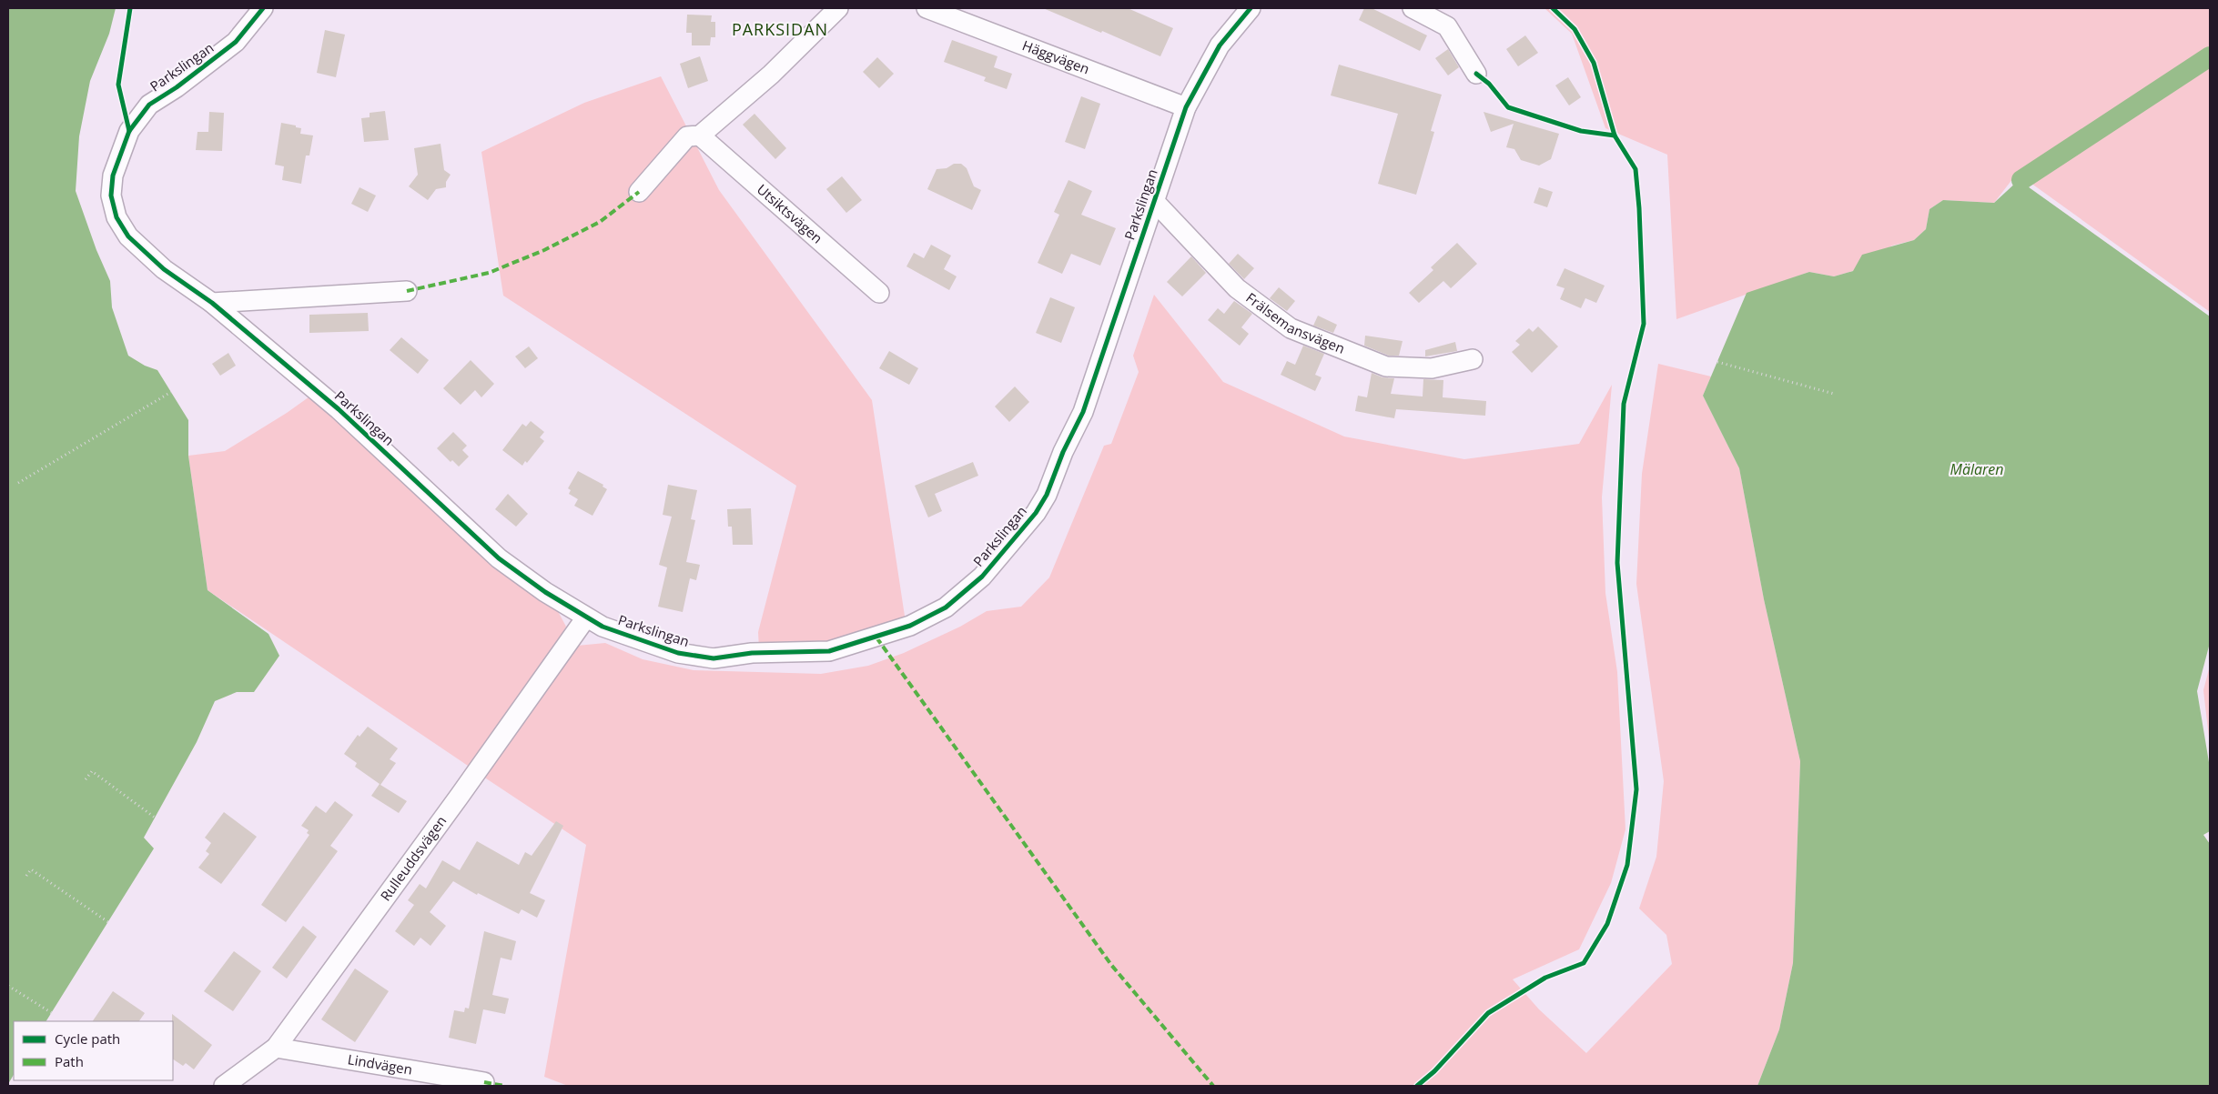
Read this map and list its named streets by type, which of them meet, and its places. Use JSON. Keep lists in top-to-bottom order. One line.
{"streets":{"street":["Häggvägen","Parkslingan","Utsiktsvägen","Frälsemansvägen","Rulleuddsvägen","Lindvägen"]},"crossings":[["Häggvägen","Parkslingan"],["Parkslingan","Frälsemansvägen"],["Parkslingan","Rulleuddsvägen"],["Rulleuddsvägen","Lindvägen"]],"districts":["PARKSIDAN"],"water":["Mälaren"],"legend":["Cycle path","Path"]}
